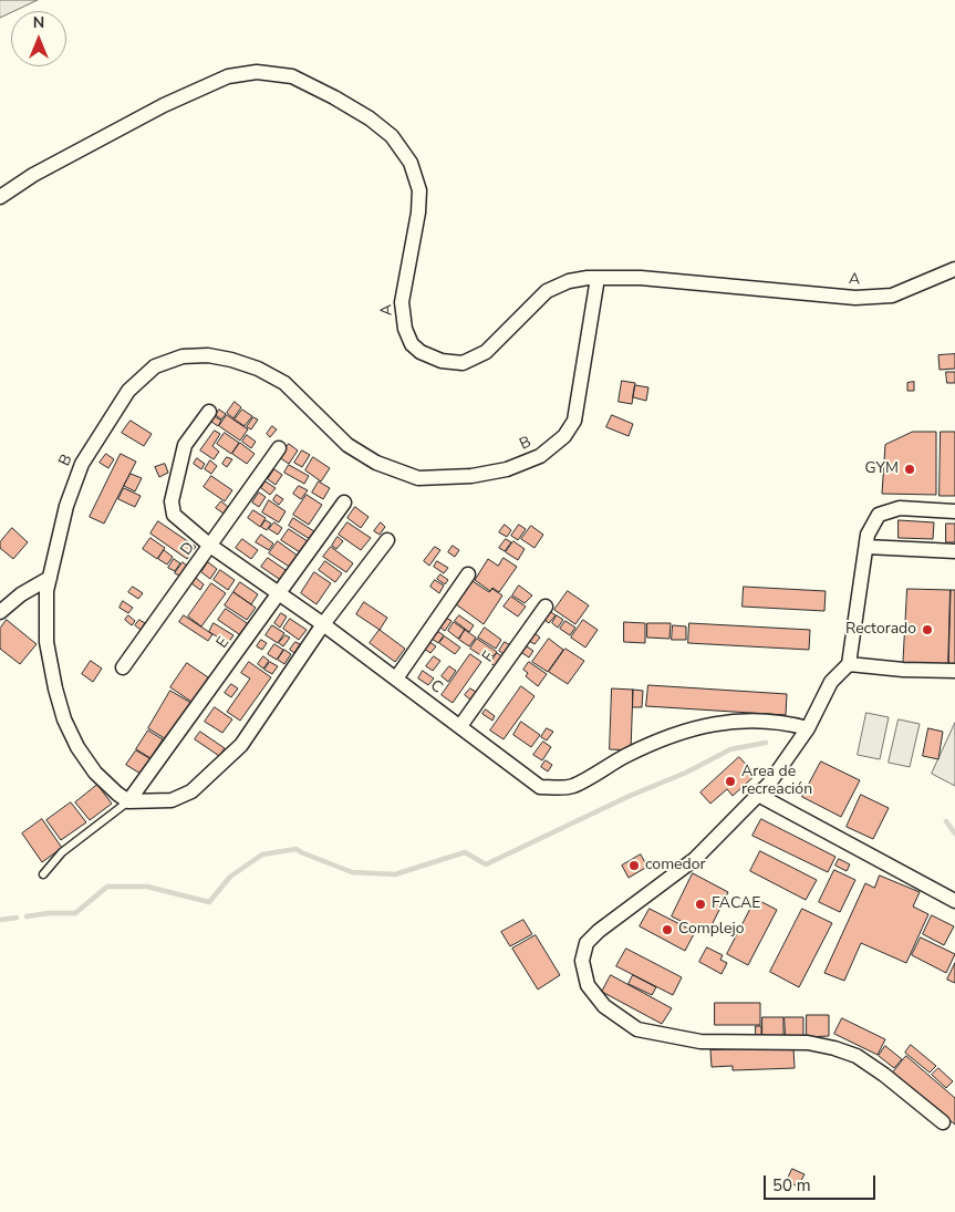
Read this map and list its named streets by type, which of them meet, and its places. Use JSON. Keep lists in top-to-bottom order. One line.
{"streets":{"street":["A","B","D","E","F","C"]},"crossings":[["A","B"],["B","E"],["D","C"],["E","C"],["F","C"]],"places":["GYM","Rectorado","Area de recreación","comedor","FACAE","Complejo"],"scale_bar":"50 m","north":"top"}
